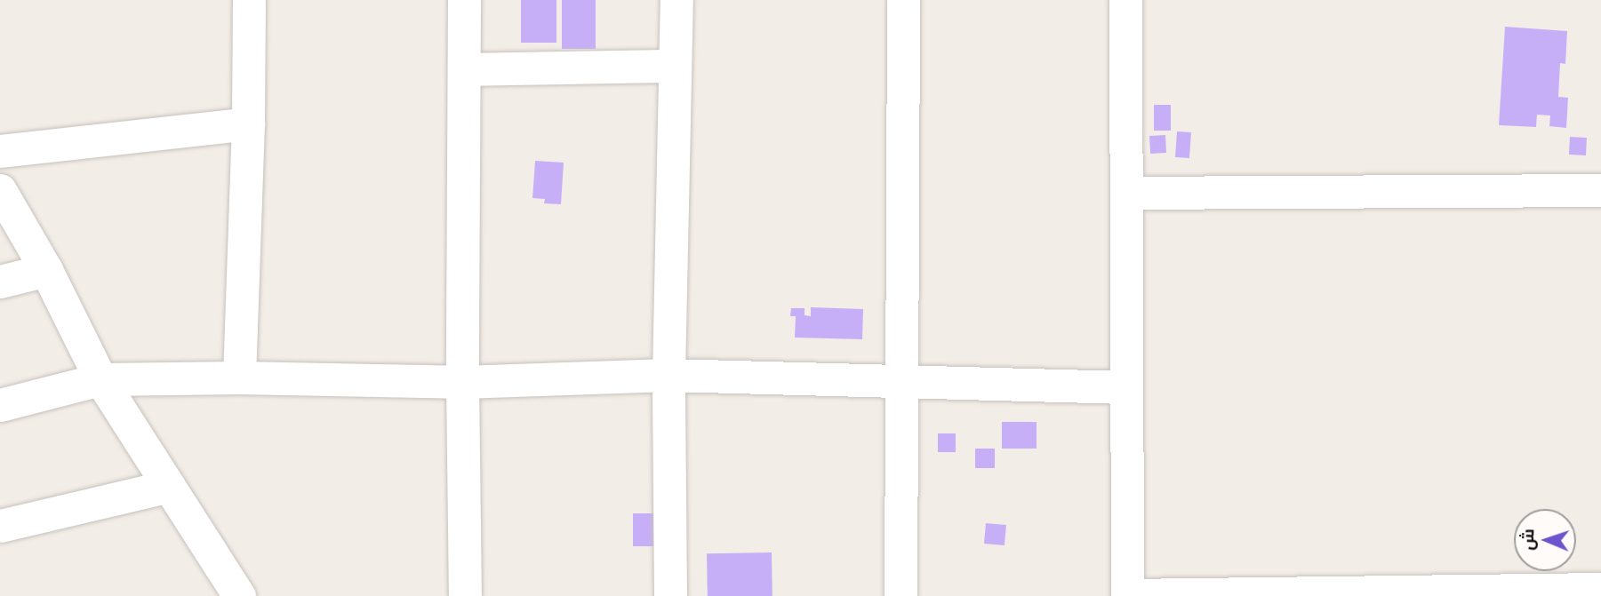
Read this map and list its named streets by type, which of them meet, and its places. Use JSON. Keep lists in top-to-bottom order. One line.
{"north":"left"}
